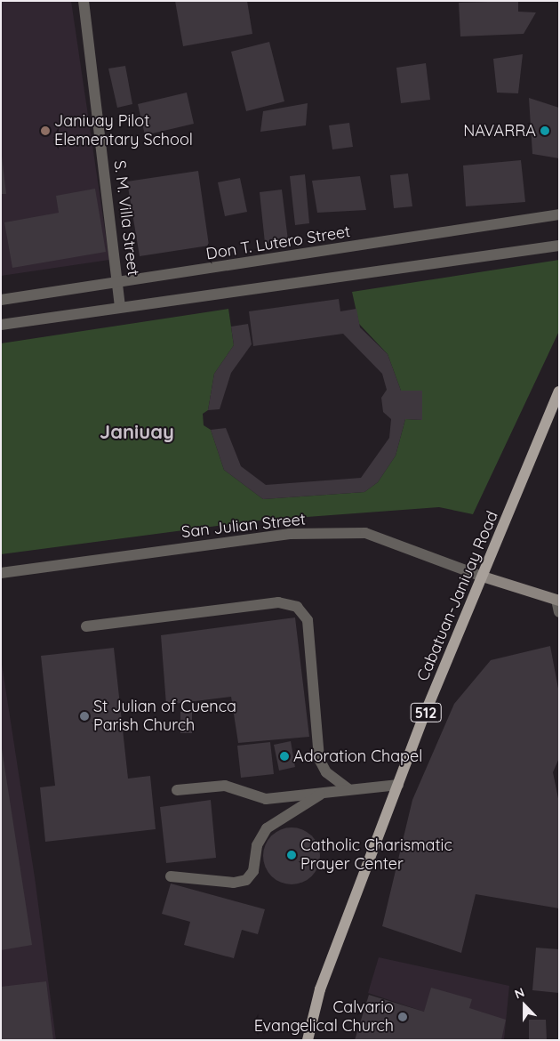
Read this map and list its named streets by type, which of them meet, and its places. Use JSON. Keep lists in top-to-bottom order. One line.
{"streets":{"main road":["Cabatuan-Janiuay Road","512"],"street":["S. M. Villa Street","Don T. Lutero Street","San Julian Street"]},"crossings":[["S. M. Villa Street","Don T. Lutero Street"],["San Julian Street","Cabatuan-Janiuay Road"]],"districts":["Janiuay"],"places":["Janiuay Pilot Elementary School","NAVARRA","St Julian of Cuenca Parish Church","Adoration Chapel","Catholic Charismatic Prayer Center","Calvario Evangelical Church"],"north":"top"}
